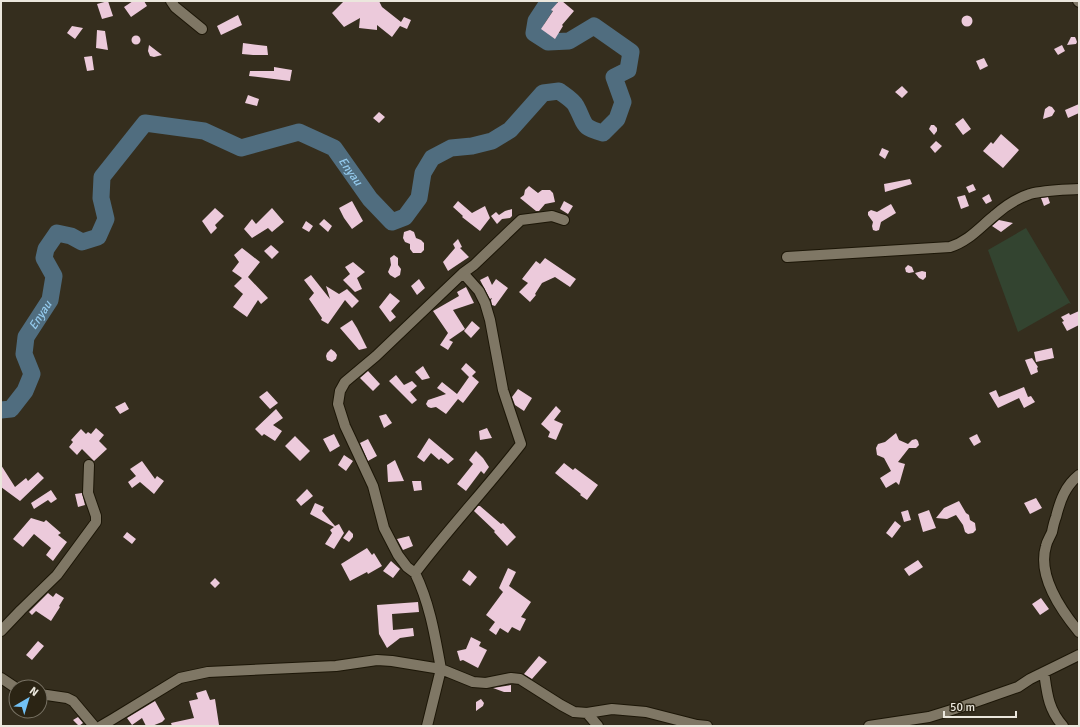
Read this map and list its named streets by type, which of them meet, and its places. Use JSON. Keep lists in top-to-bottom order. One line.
{"water":["Enyau"],"scale_bar":"50 m","north":"top right"}
